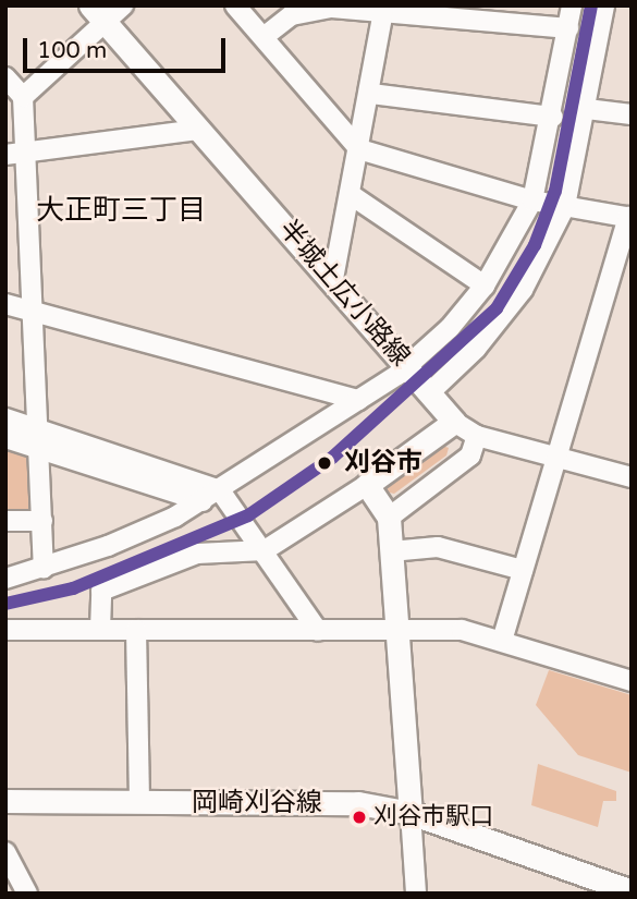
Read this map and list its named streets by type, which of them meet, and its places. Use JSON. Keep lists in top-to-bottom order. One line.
{"streets":{"main road":["半城土広小路線","岡崎刈谷線"]},"districts":["大正町三丁目"],"places":["刈谷市","刈谷市駅口"],"scale_bar":"100 m"}
